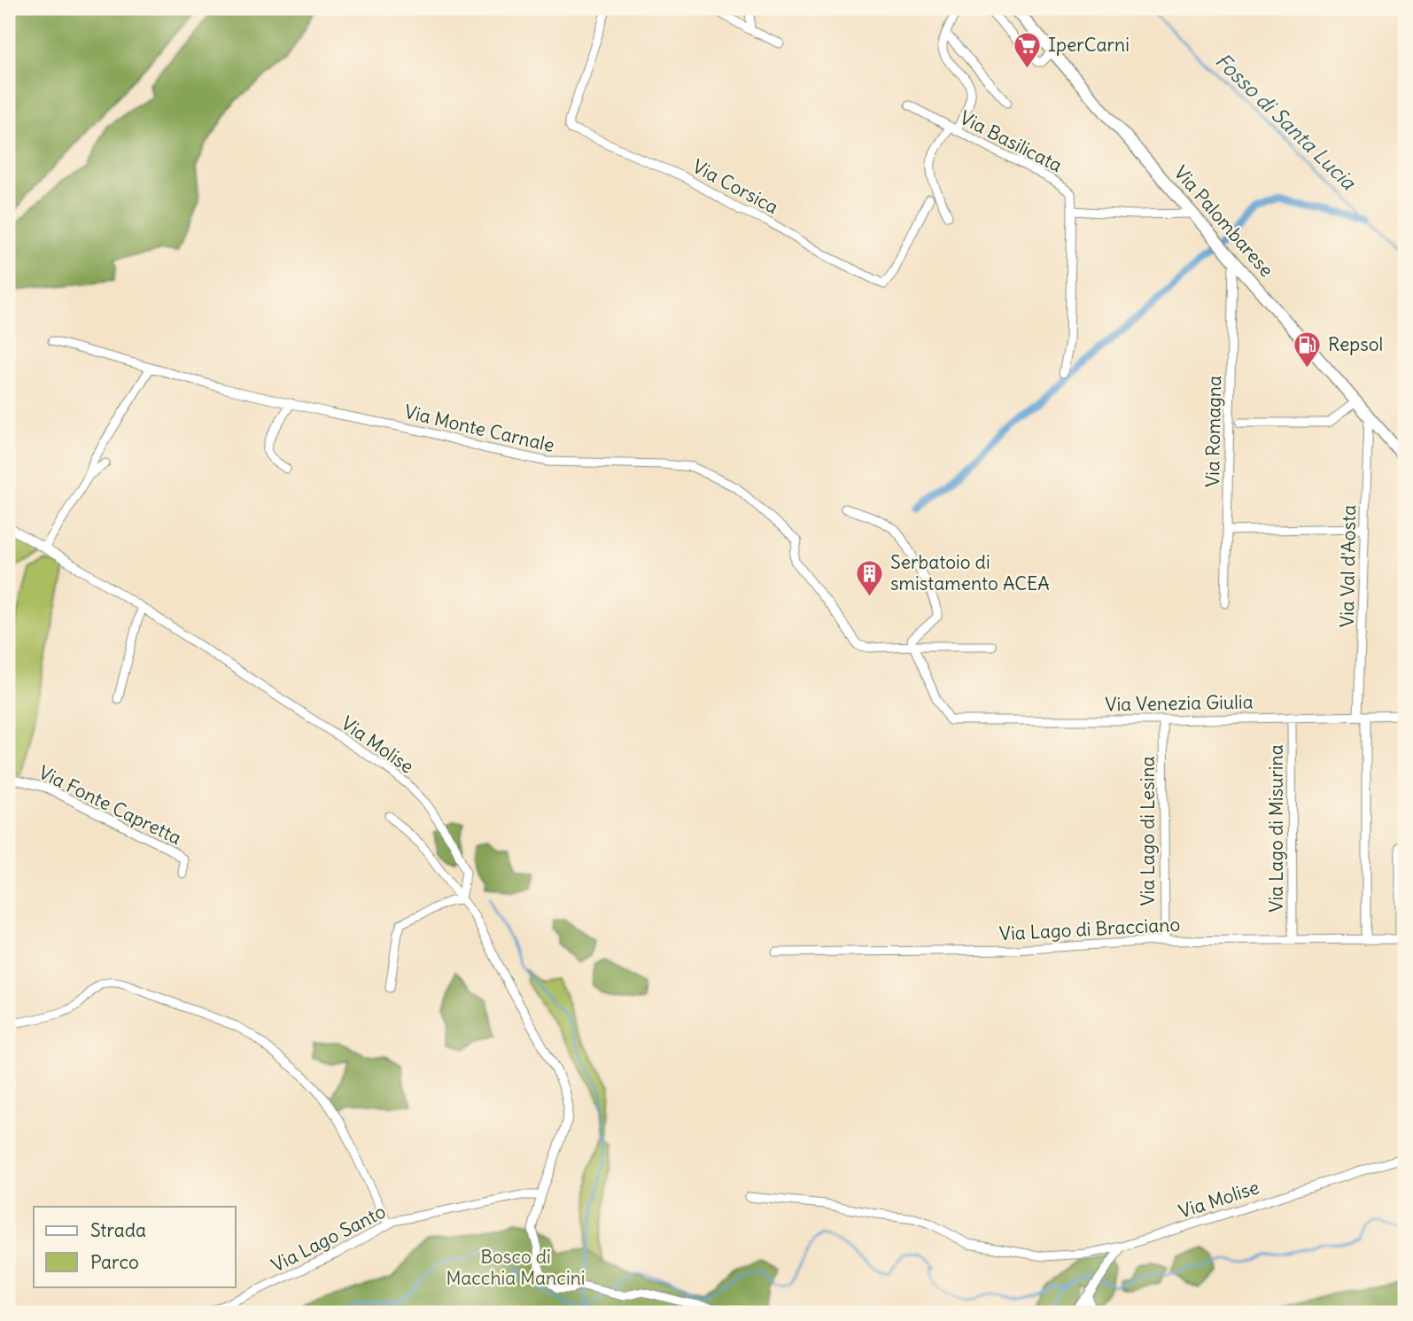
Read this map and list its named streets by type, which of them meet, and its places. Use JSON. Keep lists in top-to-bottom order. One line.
{"streets":{"main road":["Via Palombarese"],"street":["Via Basilicata","Via Corsica","Via Monte Carnale","Via Romagna","Via Val d'Aosta","Via Venezia Giulia","Via Molise","Via Fonte Capretta","Via Lago di Misurina","Via Lago di Lesina","Via Lago di Bracciano","Via Lago Santo"]},"crossings":[["Via Palombarese","Via Romagna"],["Via Palombarese","Via Val d'Aosta"],["Via Monte Carnale","Via Venezia Giulia"],["Via Val d'Aosta","Via Venezia Giulia"],["Via Val d'Aosta","Via Lago di Bracciano"],["Via Venezia Giulia","Via Lago di Misurina"],["Via Venezia Giulia","Via Lago di Lesina"],["Via Lago di Misurina","Via Lago di Bracciano"],["Via Lago di Lesina","Via Lago di Bracciano"]],"water":["Fosso di Santa Lucia"],"parks":["Bosco di Macchia Mancini"],"places":{"supermarket":["IperCarni"],"fuel station":["Repsol"],"building":["Serbatoio di smistamento ACEA"]},"legend":["Strada","Parco"]}
